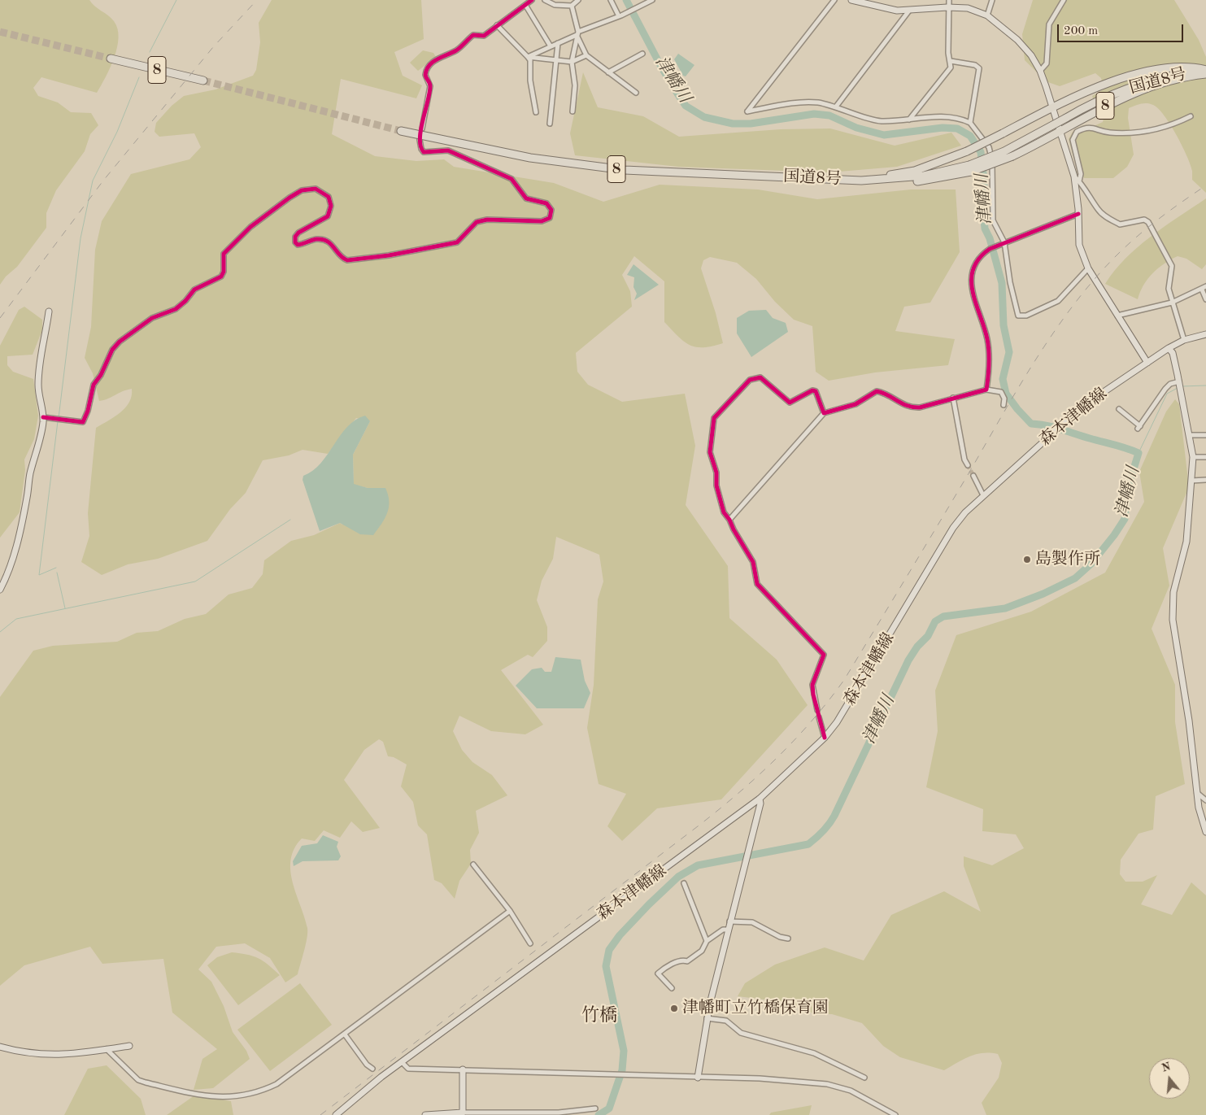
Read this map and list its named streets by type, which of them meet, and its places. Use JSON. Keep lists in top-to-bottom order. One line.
{"streets":{"highway":["8","国道8号"],"main road":["森本津幡線"]},"crossings":[["8","国道8号"]],"districts":["竹橋"],"water":["津幡川"],"places":["島製作所","津幡町立竹橋保育園"],"scale_bar":"200 m","north":"top"}
